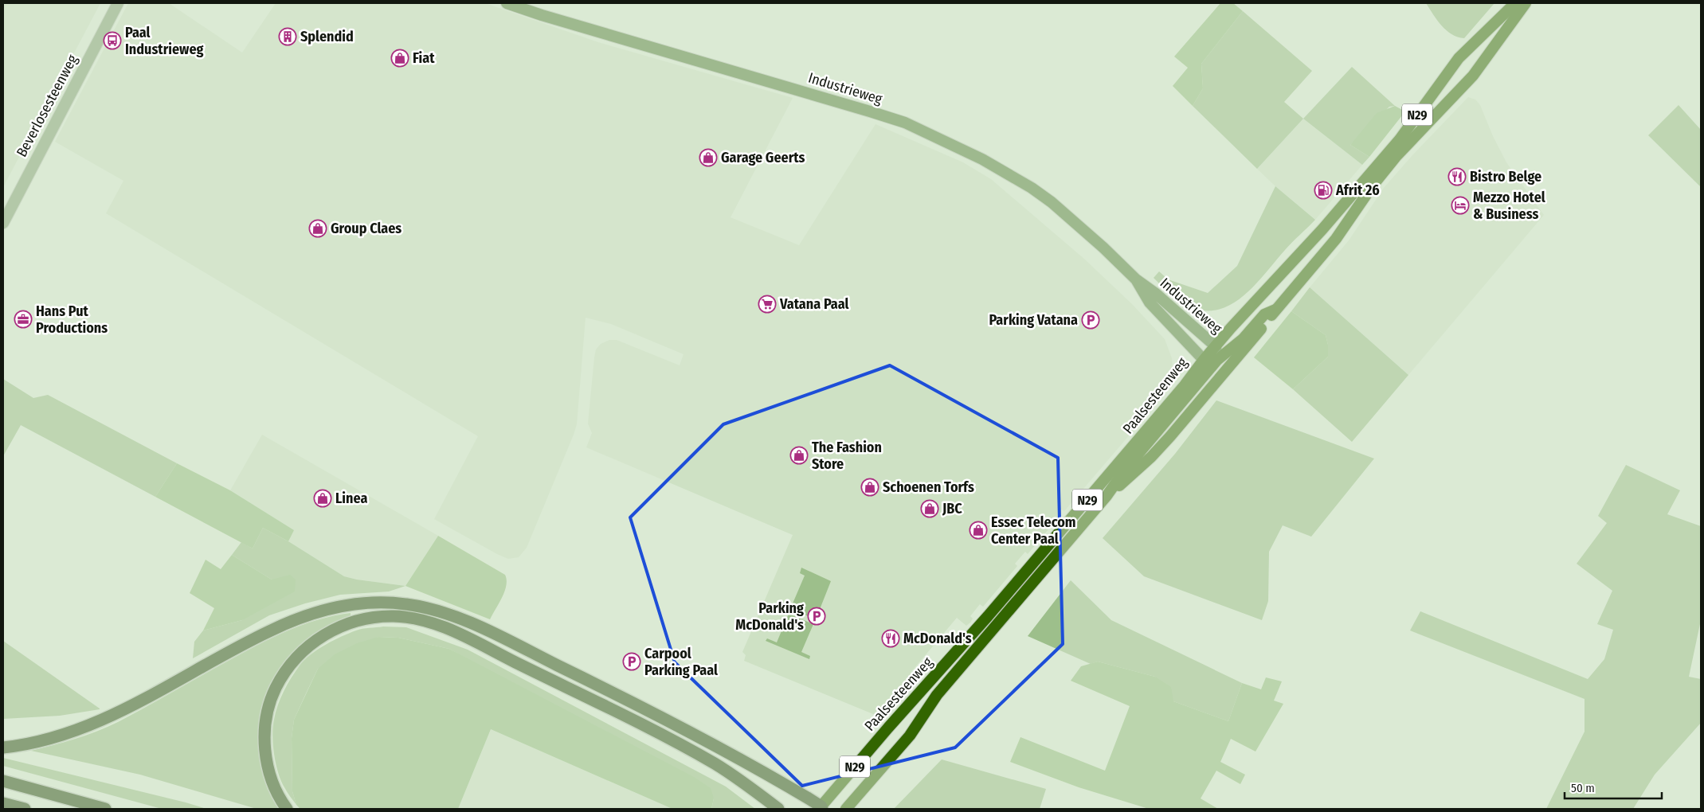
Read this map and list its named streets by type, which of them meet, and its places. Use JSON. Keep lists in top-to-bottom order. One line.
{"streets":{"main road":["Industrieweg","N29","Paalsesteenweg"],"street":["Beverlosesteenweg"]},"crossings":[["Industrieweg","Paalsesteenweg"]],"places":{"building":["Splendid"],"bus stop":["Paal Industrieweg"],"shop":["Fiat","Garage Geerts","Group Claes","The Fashion Store","Schoenen Torfs","Linea","JBC","Essec Telecom Center Paal"],"restaurant":["Bistro Belge","McDonald's"],"fuel station":["Afrit 26"],"hotel":["Mezzo Hotel & Business"],"supermarket":["Vatana Paal"],"office":["Hans Put Productions"],"parking":["Parking Vatana","Parking McDonald's","Carpool Parking Paal"]},"scale_bar":"50 m"}
